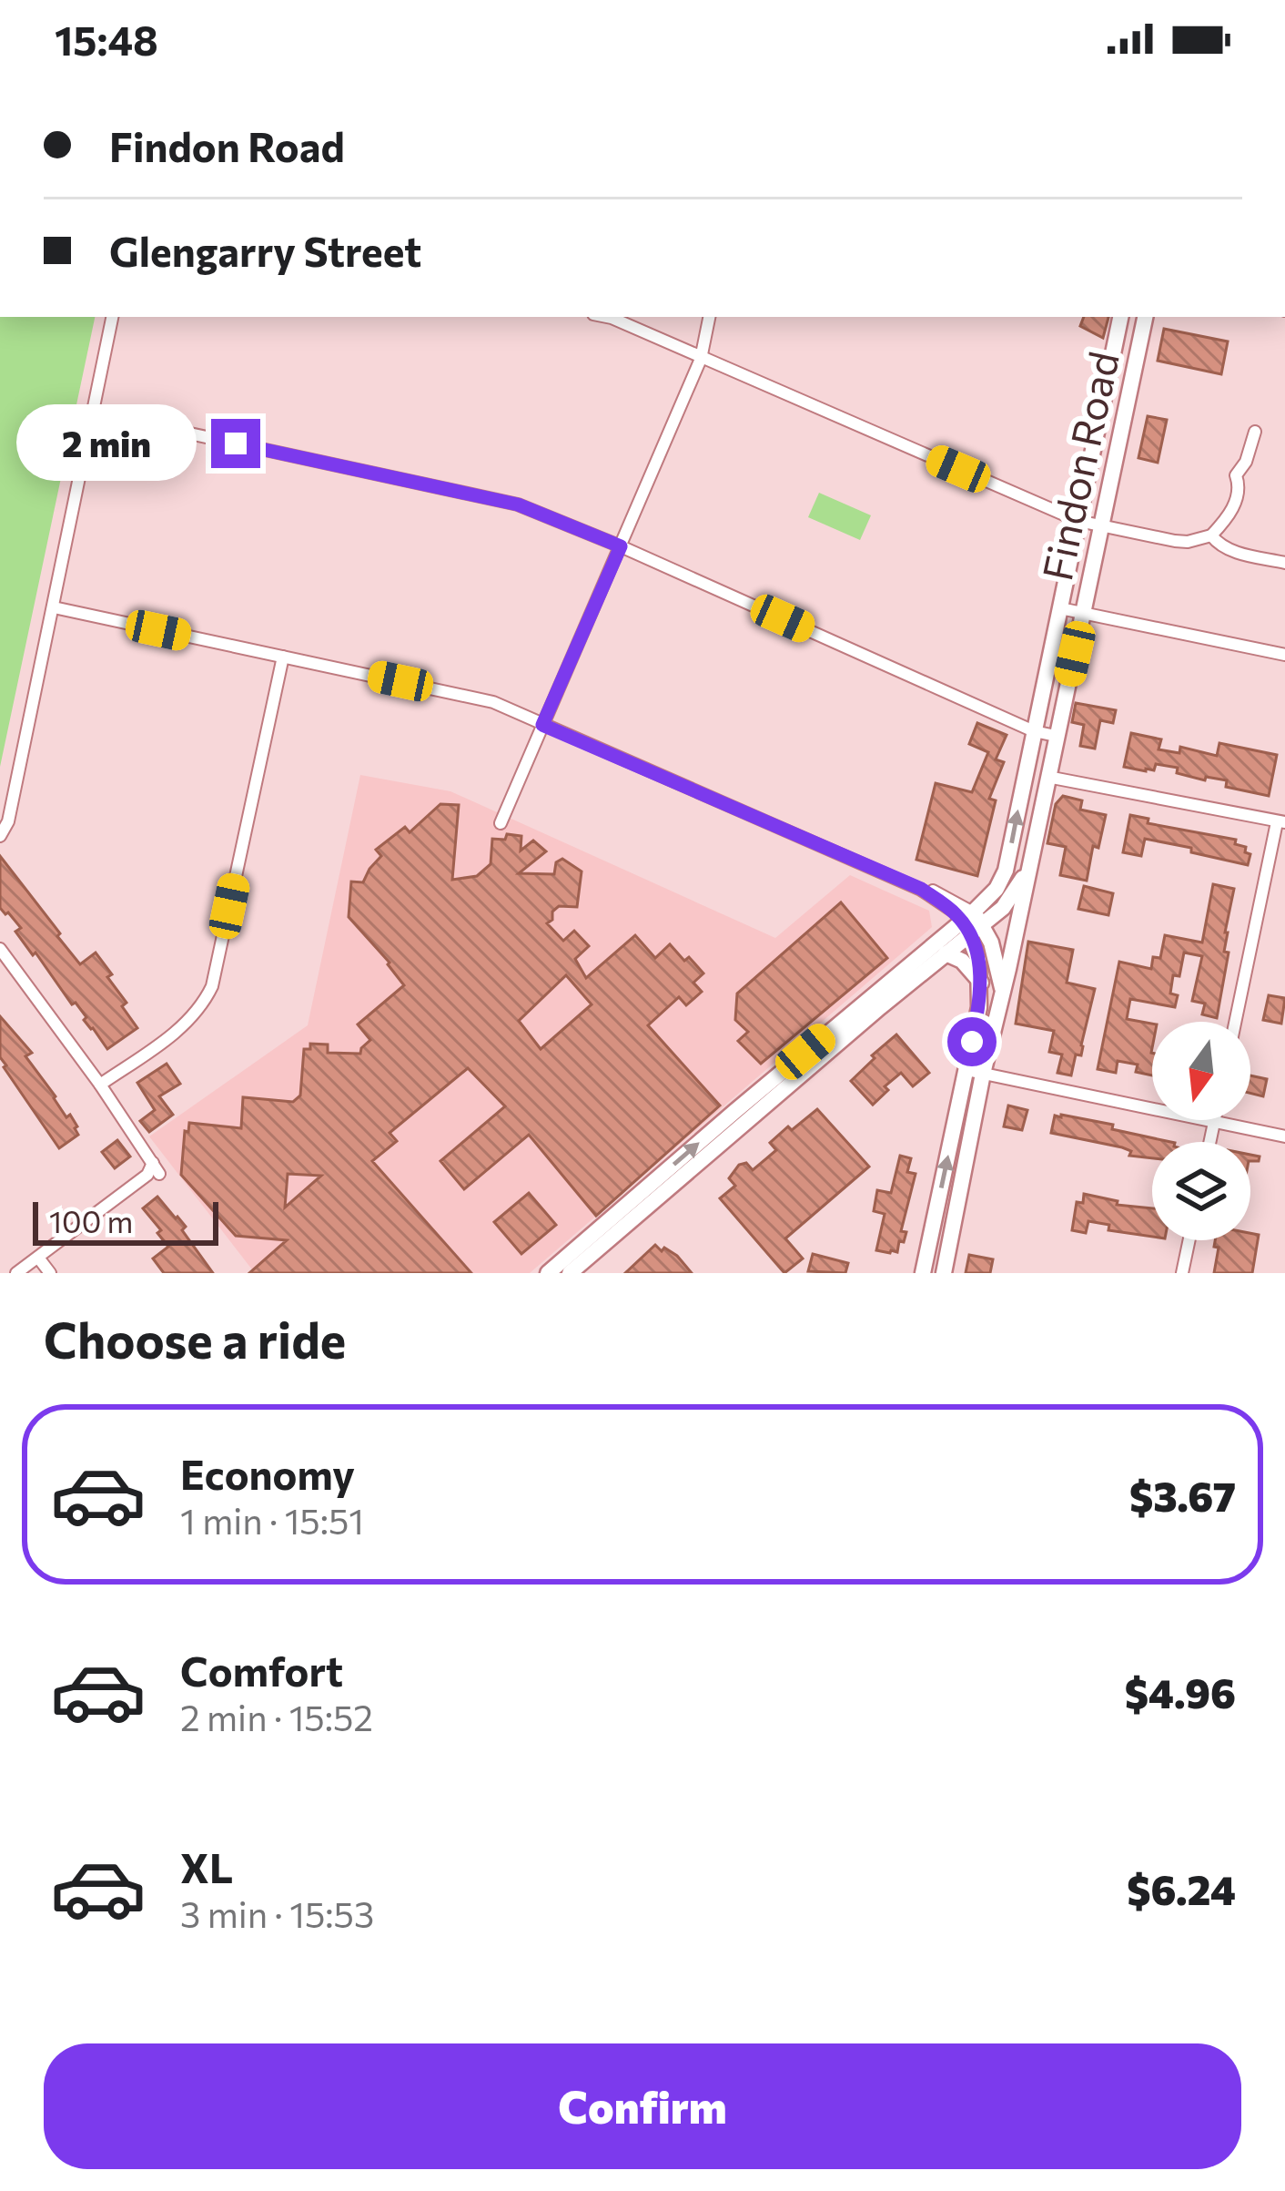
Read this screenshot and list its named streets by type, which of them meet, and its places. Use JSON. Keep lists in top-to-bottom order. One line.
{"streets":{"main road":["Findon Road"]},"scale_bar":"100 m","north":"bottom","page":{"status":"15:48","banner":["Findon Road","Glengarry Street"],"bubble":"2 min","scale":"100 m","heading":"Choose a ride","list":[{"name":"Economy","note":"1 min · 15:51","value":"$3.67"},{"name":"Comfort","note":"2 min · 15:52","value":"$4.96"},{"name":"XL","note":"3 min · 15:53","value":"$6.24"}],"buttons":"Confirm"}}
